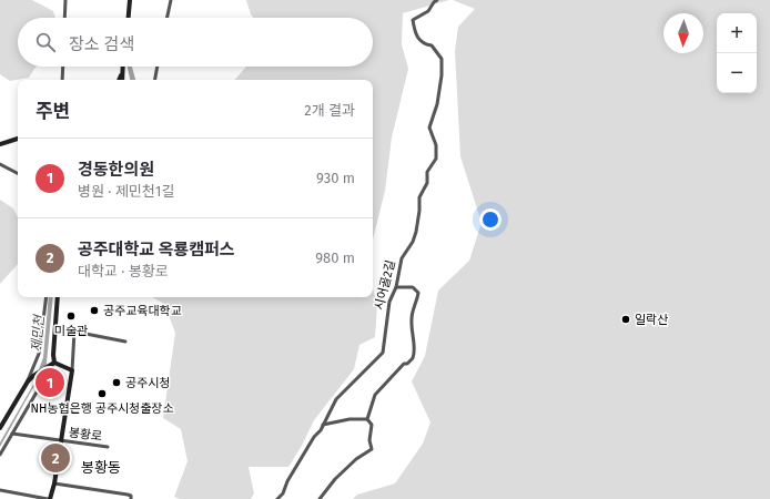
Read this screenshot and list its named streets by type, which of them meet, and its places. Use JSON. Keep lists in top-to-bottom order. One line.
{"streets":{"main road":["봉황로"],"street":["시어골2길"]},"districts":["봉황동"],"water":["제민천"],"places":["공주교육대학교","미술관","일락산","공주시청","NH농협은행 공주시청출장소"],"north":"bottom","page":{"map_buttons":["+","−"],"search":"장소 검색","heading":["주변","2개 결과"],"list":[{"mark":"1","name":"경동한의원","note":"병원 · 제민천1길","value":"930 m"},{"mark":"2","name":"공주대학교 옥룡캠퍼스","note":"대학교 · 봉황로","value":"980 m"}],"pins":["1","2"]}}
